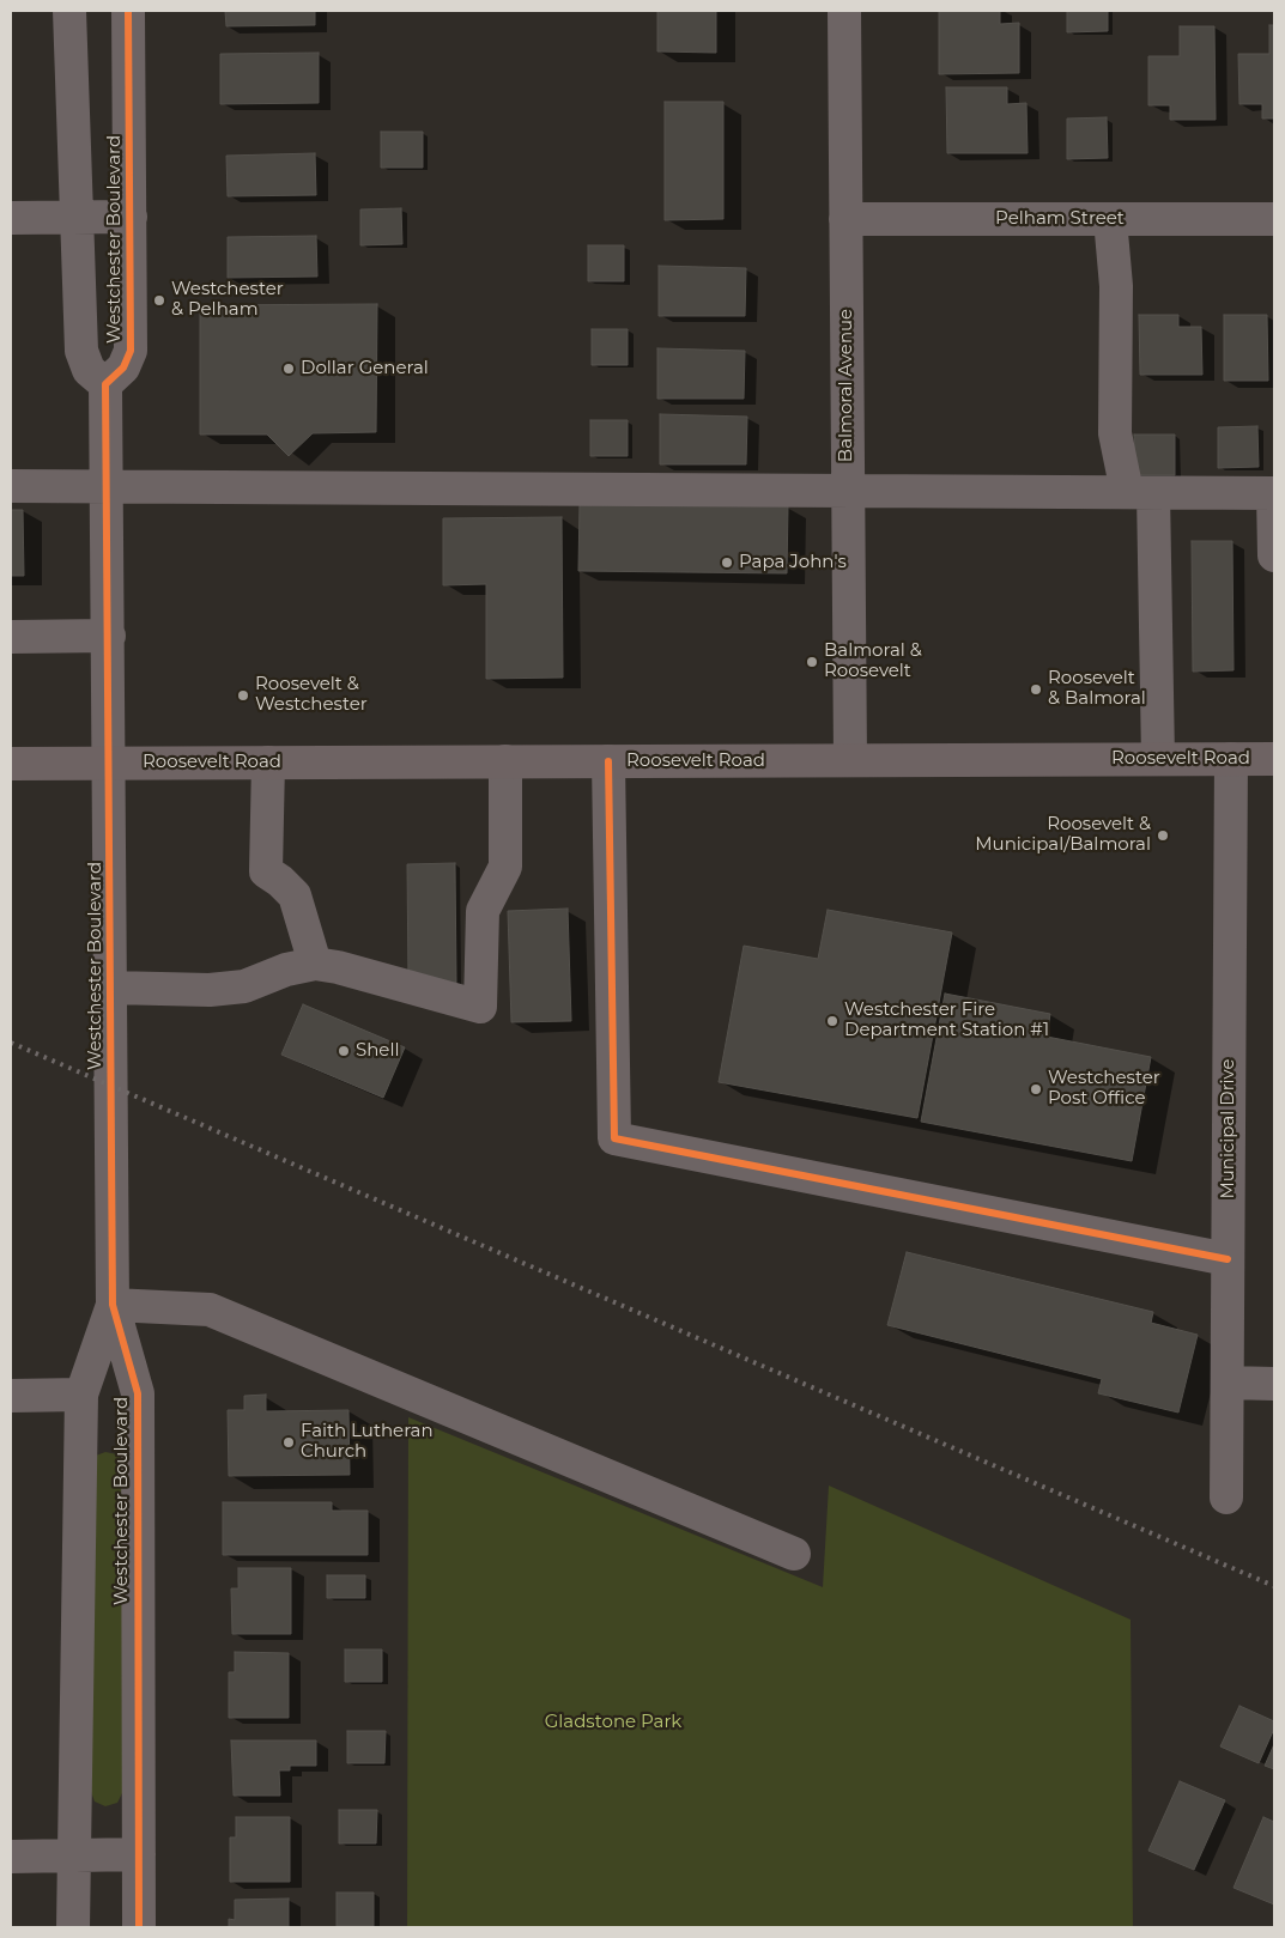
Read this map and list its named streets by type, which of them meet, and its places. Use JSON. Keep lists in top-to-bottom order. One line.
{"streets":{"main road":["Roosevelt Road"],"street":["Pelham Street","Westchester Boulevard","Balmoral Avenue","Municipal Drive"]},"crossings":[["Pelham Street","Balmoral Avenue"],["Westchester Boulevard","Roosevelt Road"],["Balmoral Avenue","Roosevelt Road"],["Roosevelt Road","Municipal Drive"]],"parks":["Gladstone Park"],"places":["Westchester & Pelham","Dollar General","Papa John's","Balmoral & Roosevelt","Roosevelt & Balmoral","Roosevelt & Westchester","Roosevelt & Municipal/Balmoral","Westchester Fire Department Station #1","Shell","Westchester Post Office","Faith Lutheran Church"]}
